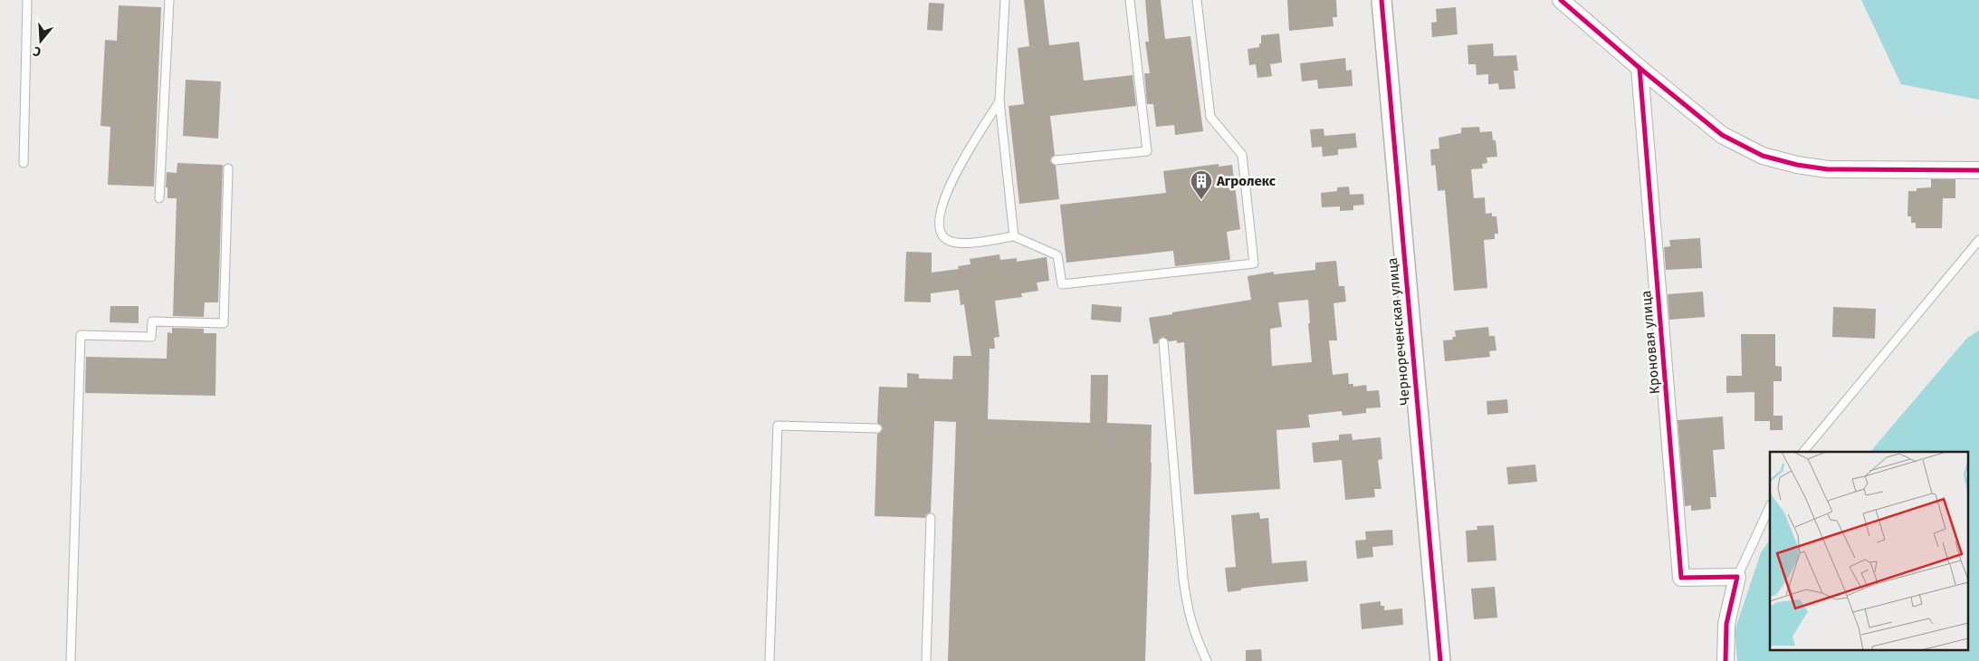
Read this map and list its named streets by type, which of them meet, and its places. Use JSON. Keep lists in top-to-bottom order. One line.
{"streets":{"street":["Чернореченская улица","Кроновая улица"]},"places":{"building":["Агролекс"]},"north":"bottom"}
